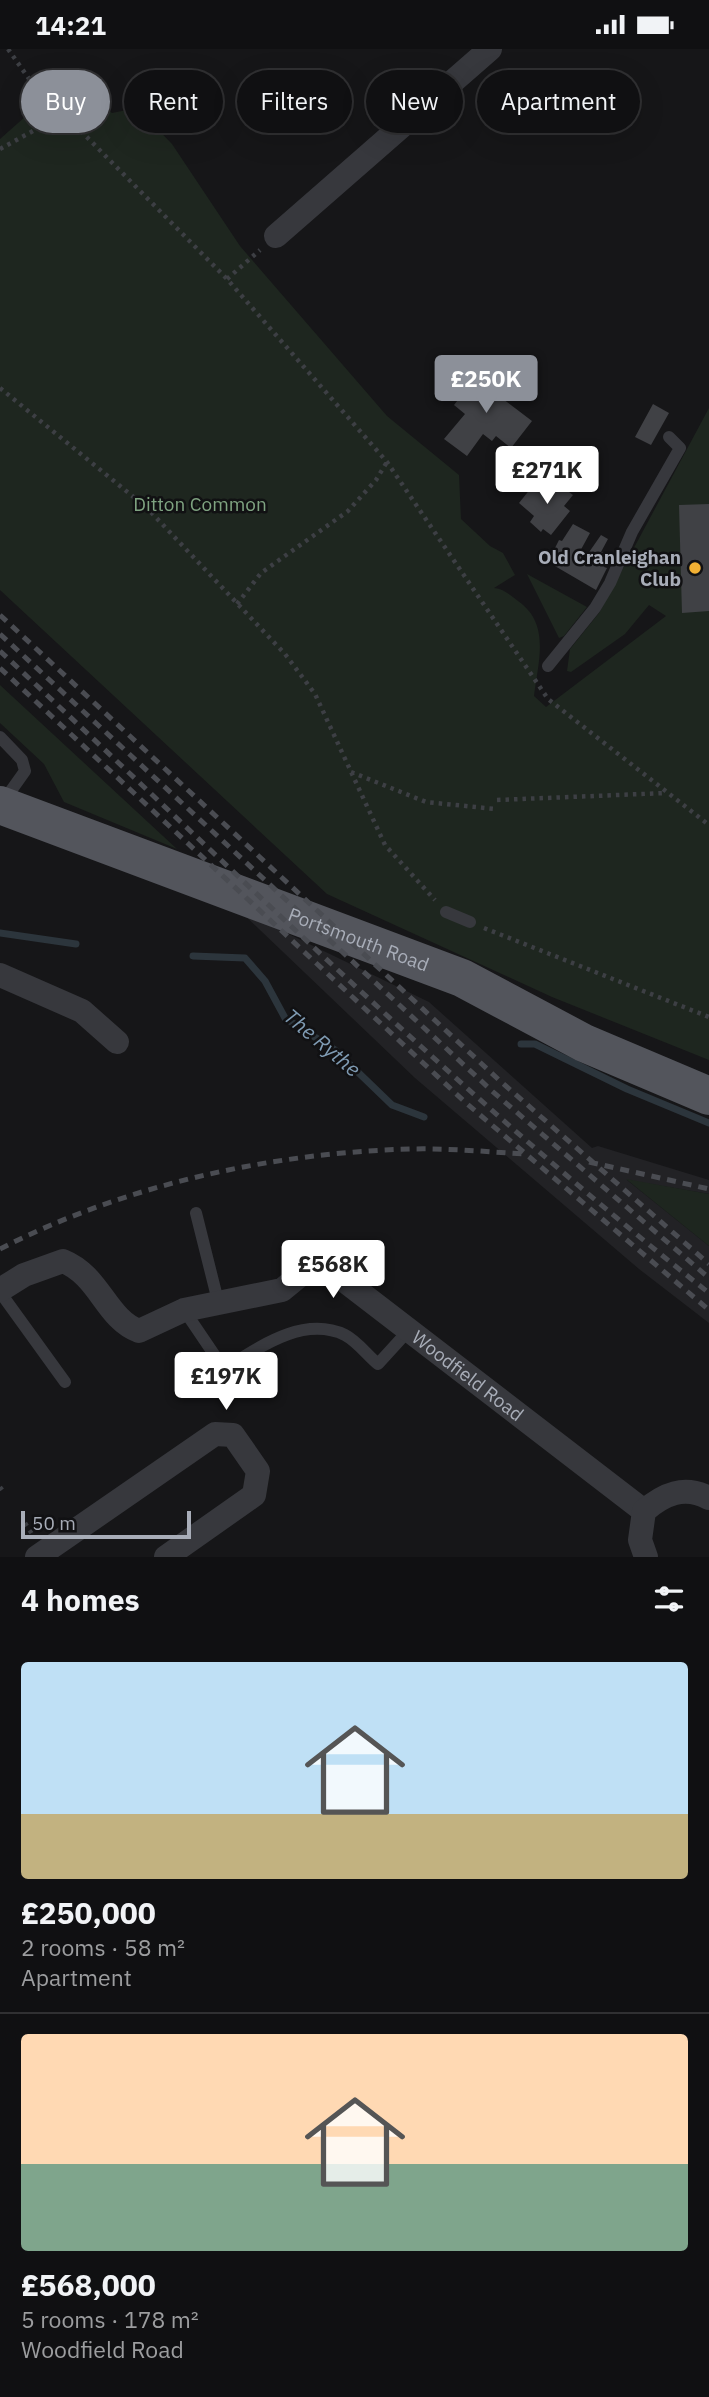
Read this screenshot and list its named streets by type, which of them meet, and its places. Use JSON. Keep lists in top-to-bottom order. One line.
{"streets":{"main road":["Portsmouth Road"],"street":["Woodfield Road"]},"water":["The Rythe"],"parks":["Ditton Common"],"places":["Old Cranleighan Club"],"scale_bar":"50 m","page":{"status":"14:21","chip":["Buy","Rent","Filters","New","Apartment"],"price":["£250K","£271K","£568K","£197K"],"scale":"50 m","heading":"4 homes","list":[{"name":"£250,000","note":"2 rooms · 58 m² · Apartment"},{"name":"£568,000","note":"5 rooms · 178 m² · Woodfield Road"}]}}
